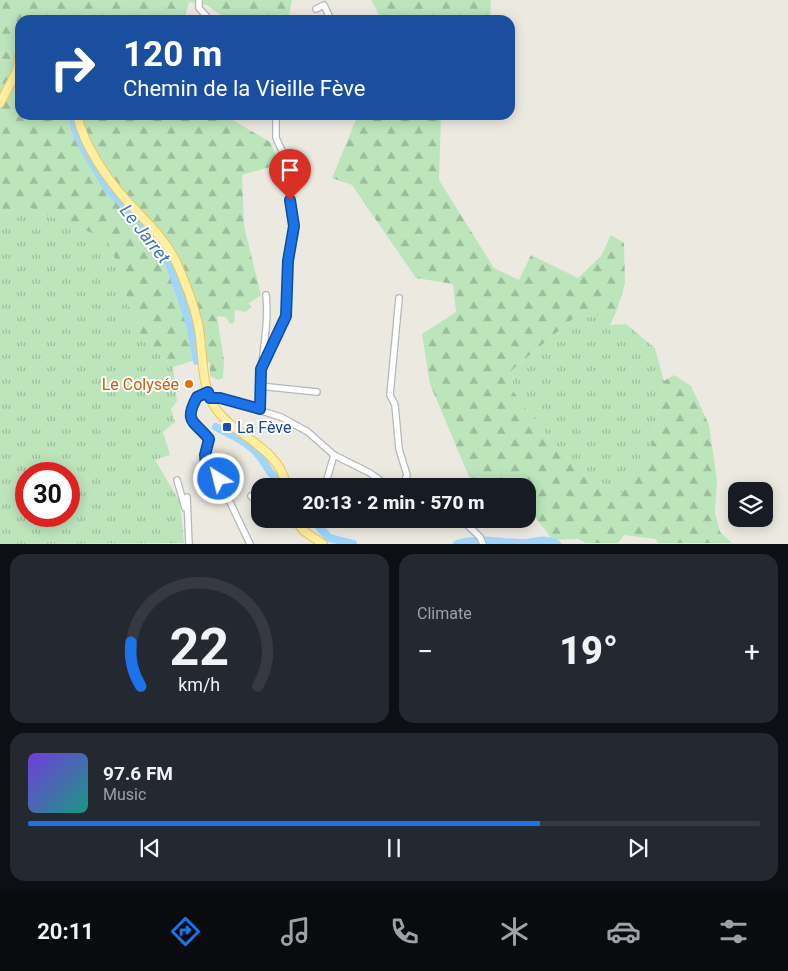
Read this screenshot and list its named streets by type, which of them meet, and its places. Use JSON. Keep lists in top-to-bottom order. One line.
{"water":["Le Jarret"],"places":{"other":["Le Colysée"],"transit":["La Fève"]},"page":{"turn":["120 m","Chemin de la Vieille Fève"],"limit":"30","trip":"20:13 · 2 min · 570 m","tile":"Climate","heat":["−","19°","+"],"song":["97.6 FM","Music"],"tabs":"20:11","gauge":["22","km/h"]}}
